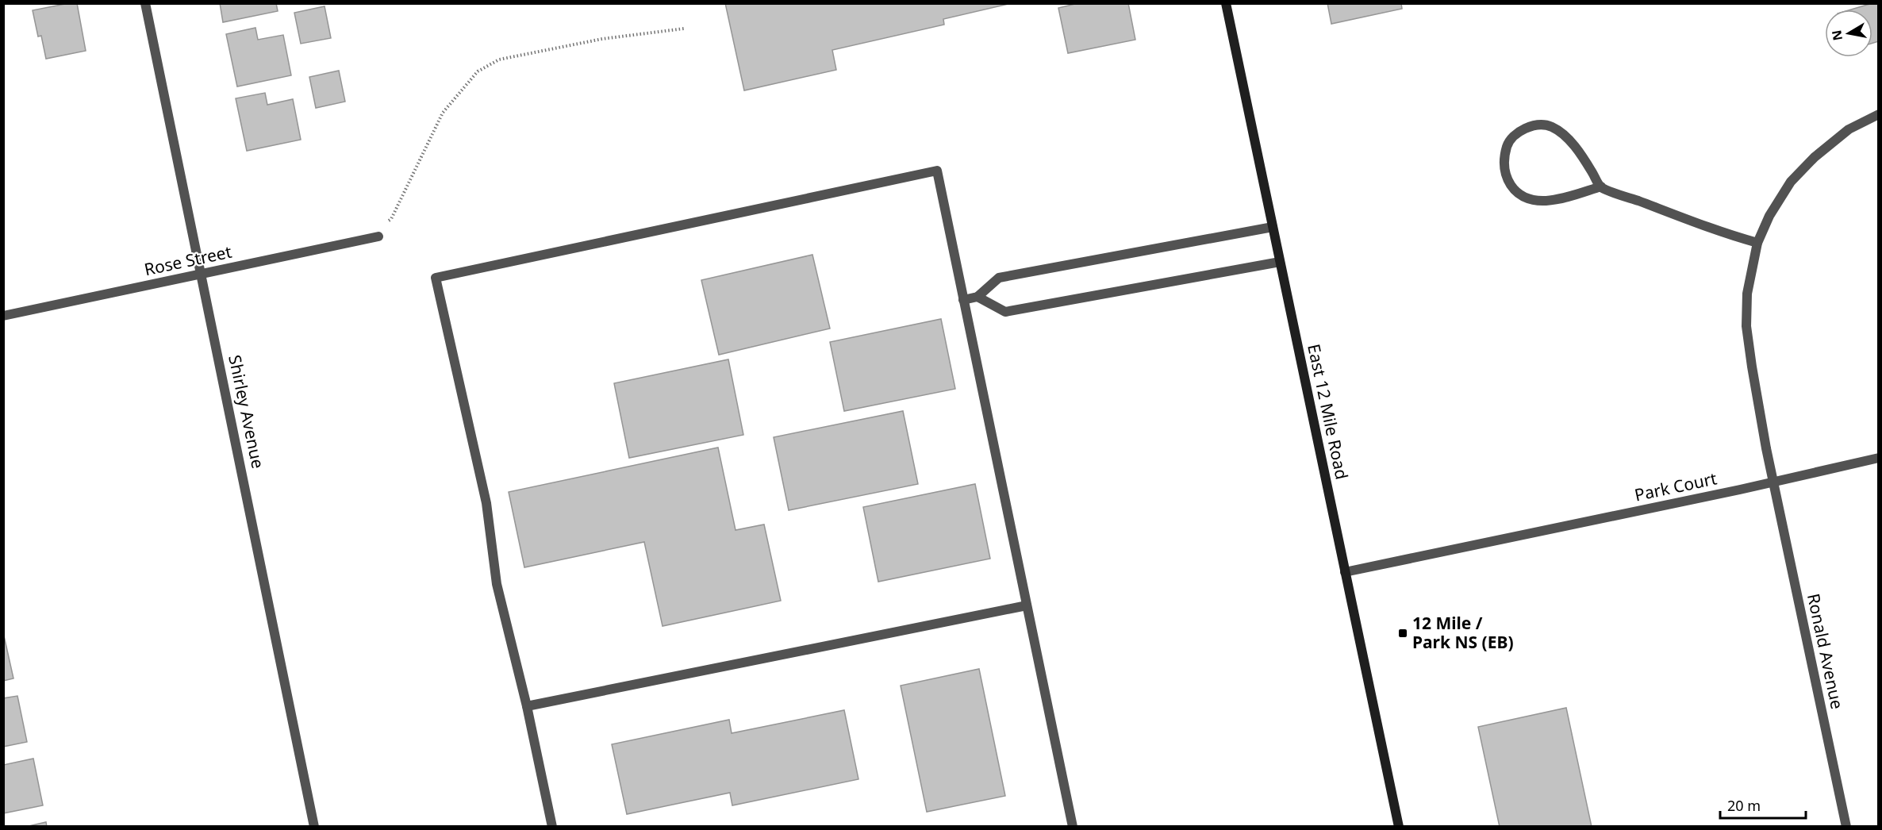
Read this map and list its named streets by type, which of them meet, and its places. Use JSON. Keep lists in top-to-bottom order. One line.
{"streets":{"main road":["East 12 Mile Road"],"street":["Rose Street","Shirley Avenue","Park Court","Ronald Avenue"]},"crossings":[["Rose Street","Shirley Avenue"],["East 12 Mile Road","Park Court"],["Park Court","Ronald Avenue"]],"places":{"transit":["12 Mile / Park NS (EB)"]},"scale_bar":"20 m","north":"left"}
